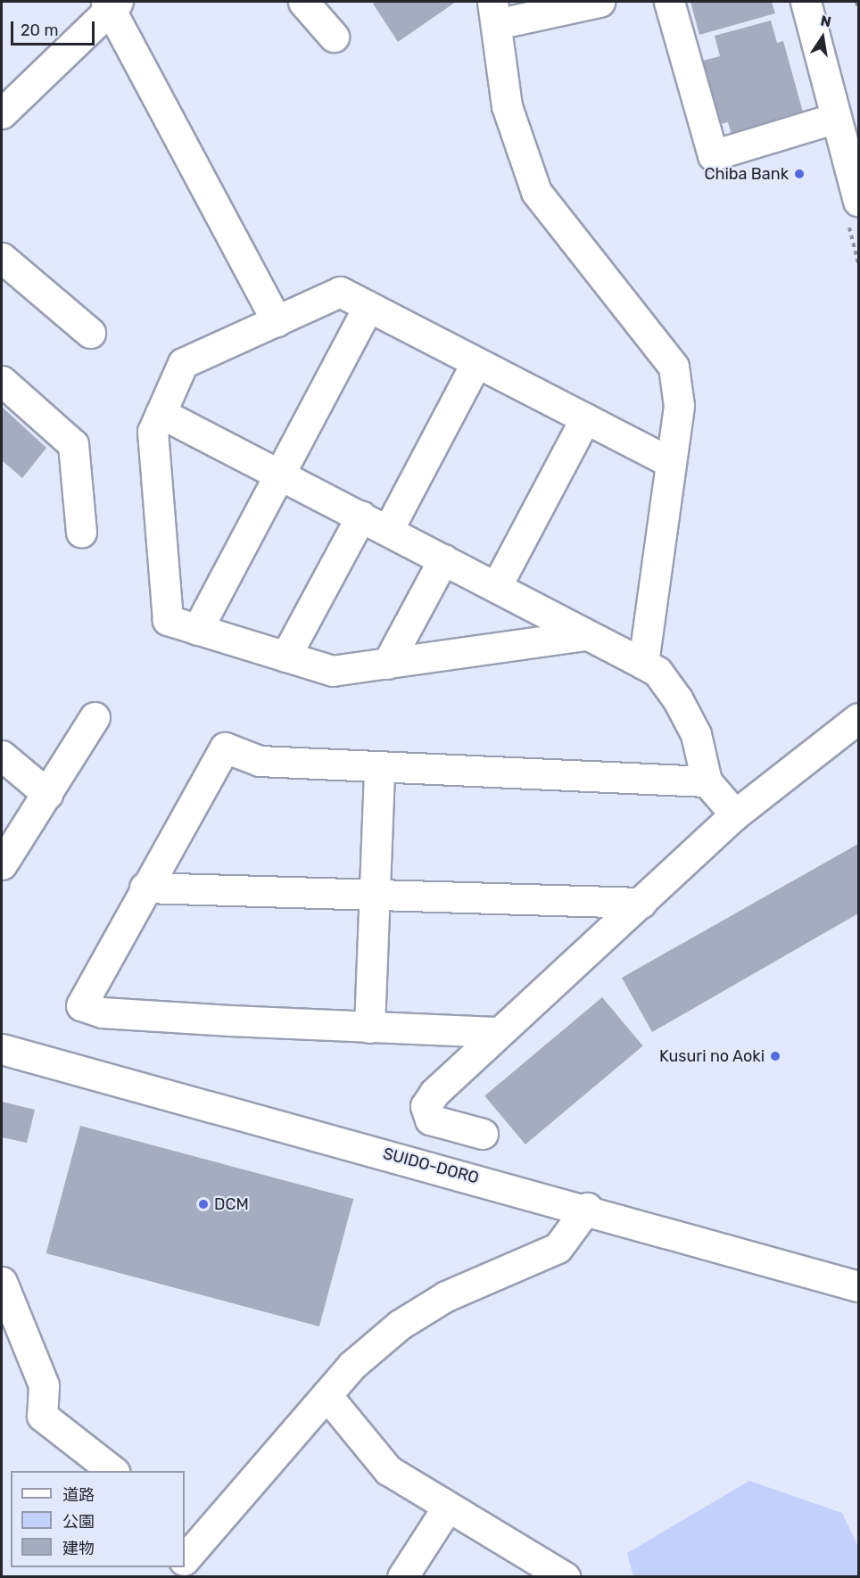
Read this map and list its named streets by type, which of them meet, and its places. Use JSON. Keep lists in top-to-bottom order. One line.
{"streets":{"street":["SUIDO-DORO"]},"places":["Chiba Bank","Kusuri no Aoki","DCM"],"legend":["道路","公園","建物"],"scale_bar":"20 m","north":"top"}
